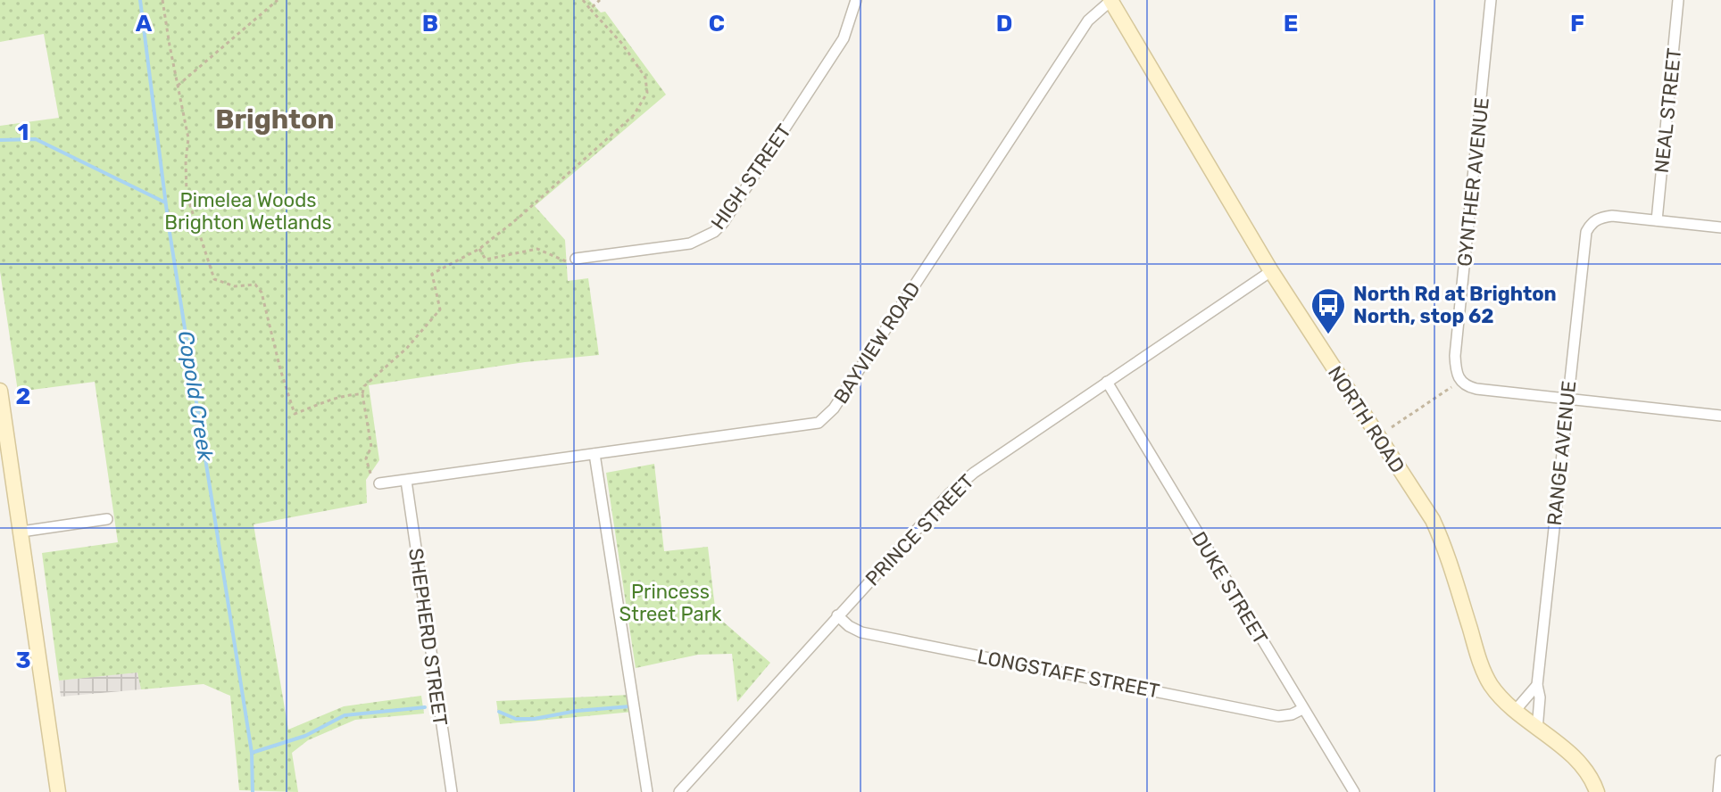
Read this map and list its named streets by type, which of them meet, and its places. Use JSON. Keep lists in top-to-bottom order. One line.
{"streets":{"street":["NEAL STREET","HIGH STREET","GYNTHER AVENUE","BAYVIEW ROAD","NORTH ROAD","RANGE AVENUE","PRINCE STREET","DUKE STREET","SHEPHERD STREET","LONGSTAFF STREET"]},"crossings":[["NEAL STREET","RANGE AVENUE"],["BAYVIEW ROAD","NORTH ROAD"],["BAYVIEW ROAD","SHEPHERD STREET"],["NORTH ROAD","RANGE AVENUE"],["NORTH ROAD","PRINCE STREET"],["PRINCE STREET","DUKE STREET"],["PRINCE STREET","LONGSTAFF STREET"],["DUKE STREET","LONGSTAFF STREET"]],"districts":["Brighton"],"water":["Copold Creek"],"parks":["Pimelea Woods Brighton Wetlands","Princess Street Park"],"places":{"bus stop":["North Rd at Brighton North, stop 62"]},"grid":{"columns":["A","B","C","D","E","F"],"rows":["1","2","3"]}}
